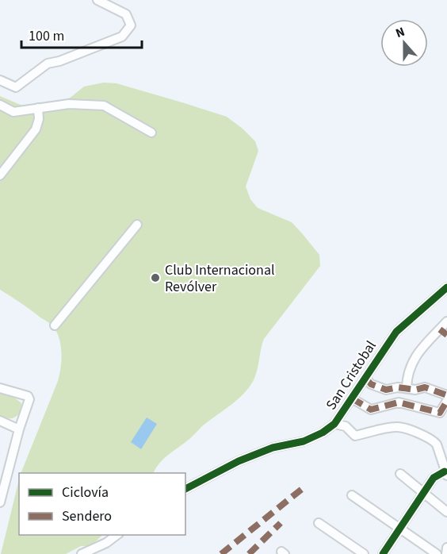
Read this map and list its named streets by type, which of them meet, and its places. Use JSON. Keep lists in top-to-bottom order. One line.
{"streets":{"street":["San Cristobal"]},"places":["Club Internacional Revólver"],"legend":["Ciclovía","Sendero"],"scale_bar":"100 m","north":"top"}
